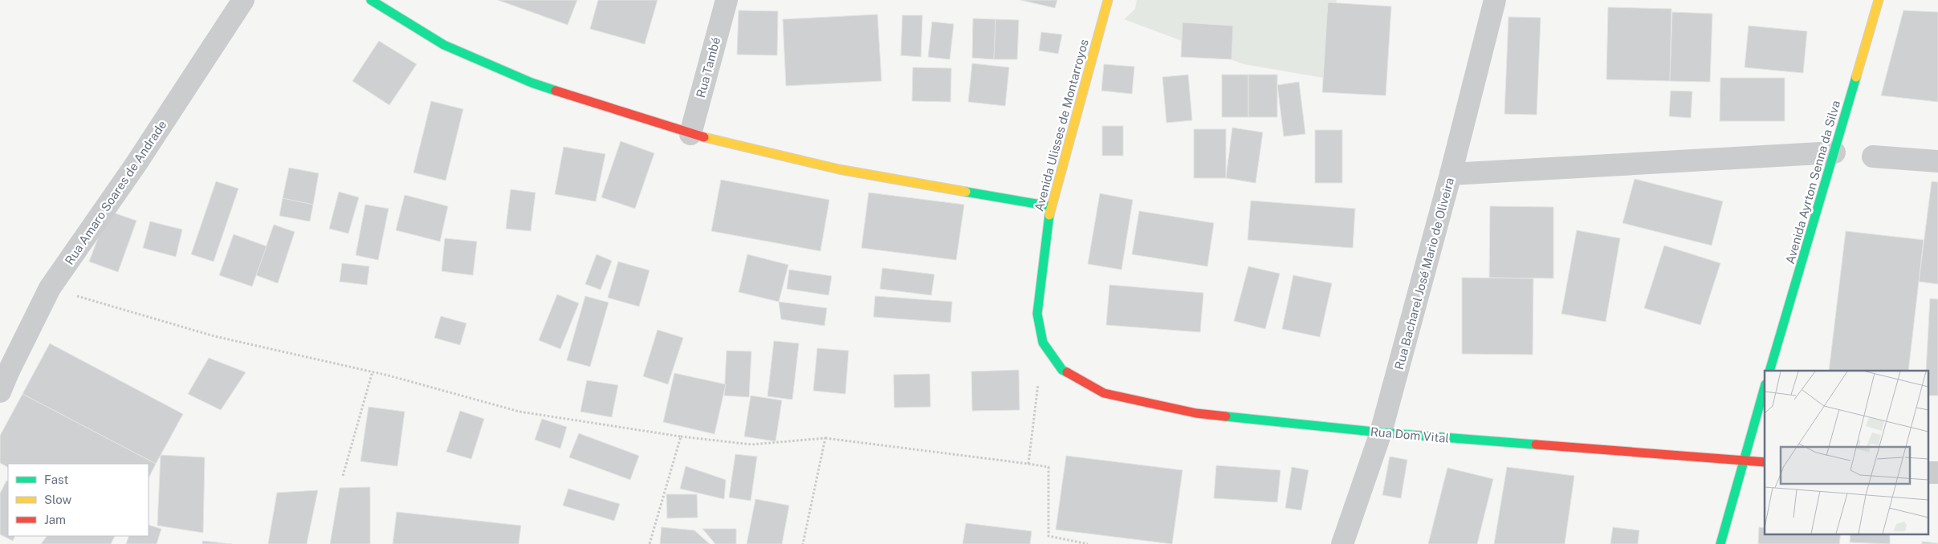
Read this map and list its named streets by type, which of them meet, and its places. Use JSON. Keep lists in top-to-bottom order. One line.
{"streets":{"street":["Rua També","Avenida Ulisses de Montarroyos","Avenida Ayrton Senna da Silva","Rua Amaro Soares de Andrade","Rua Bacharel José Mario de Oliveira","Rua Dom Vital"]},"crossings":[["Avenida Ulisses de Montarroyos","Rua Dom Vital"],["Rua Bacharel José Mario de Oliveira","Rua Dom Vital"]],"legend":["Fast","Slow","Jam"]}
